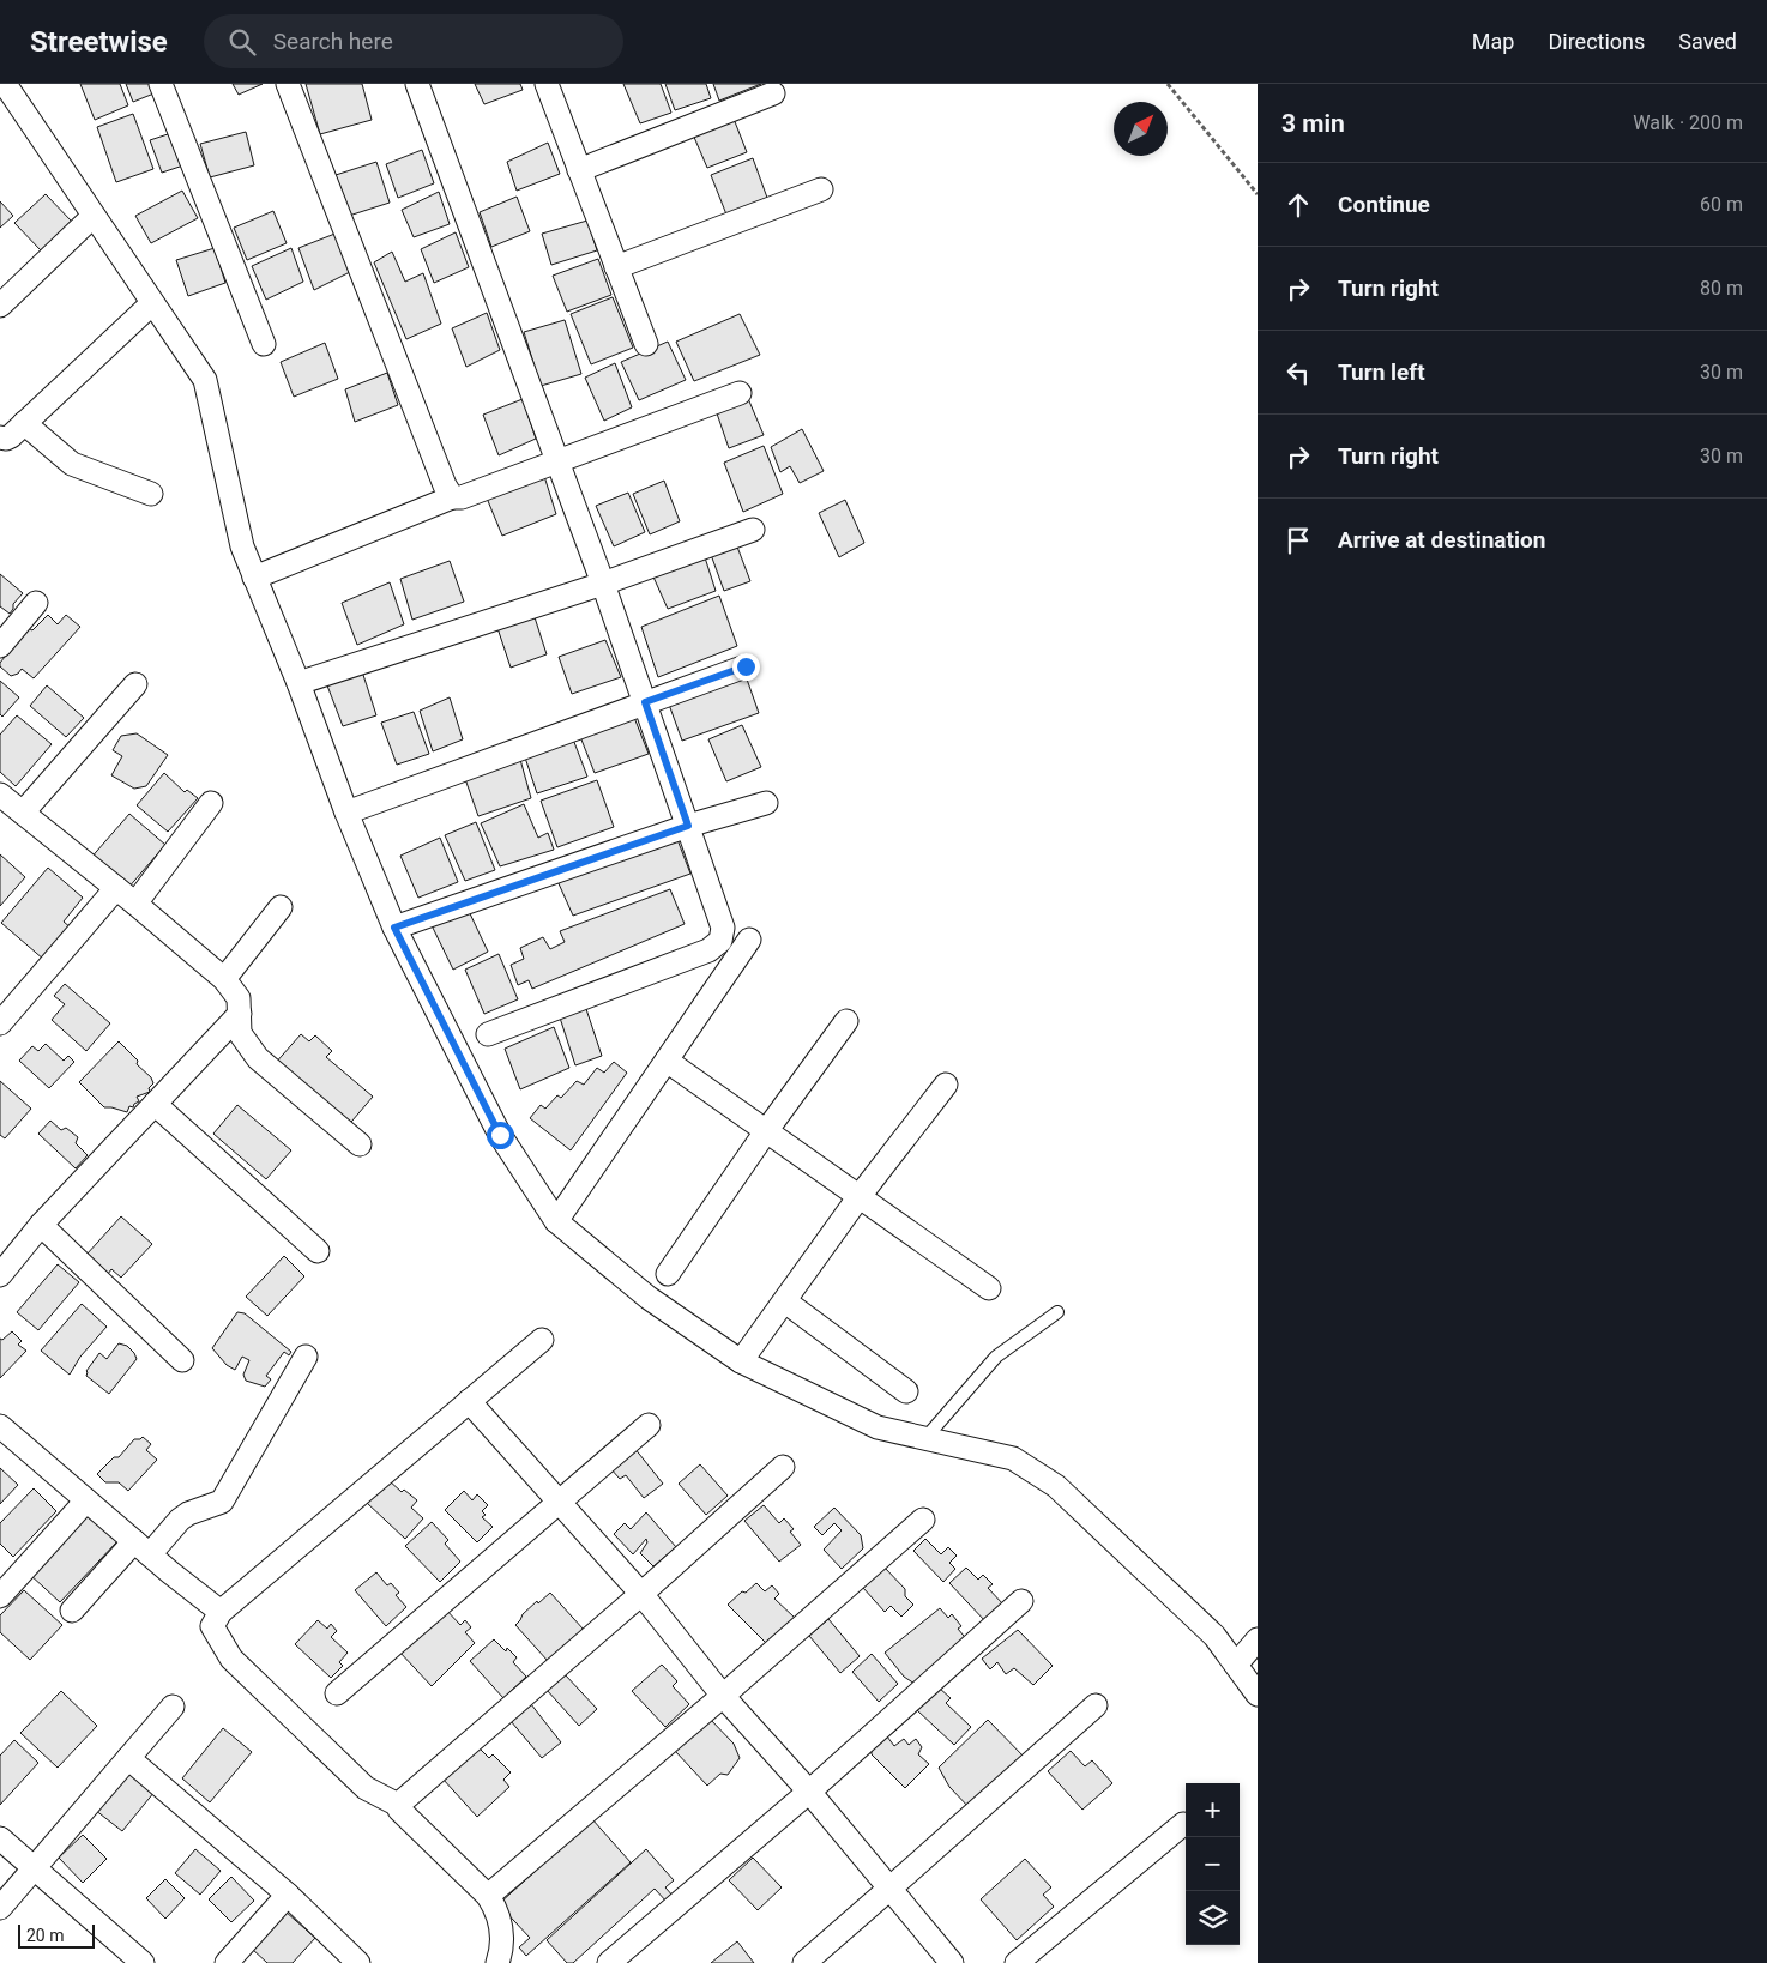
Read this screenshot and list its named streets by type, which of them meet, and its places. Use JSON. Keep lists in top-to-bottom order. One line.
{"scale_bar":"20 m","north":"top right","page":{"header":"Streetwise","search":"Search here","nav":["Map","Directions","Saved"],"heading":["3 min","Walk · 200 m"],"list":[["Continue","60 m"],["Turn right","80 m"],["Turn left","30 m"],["Turn right","30 m"],"Arrive at destination"],"map_buttons":["+","−"],"scale":"20 m"}}
